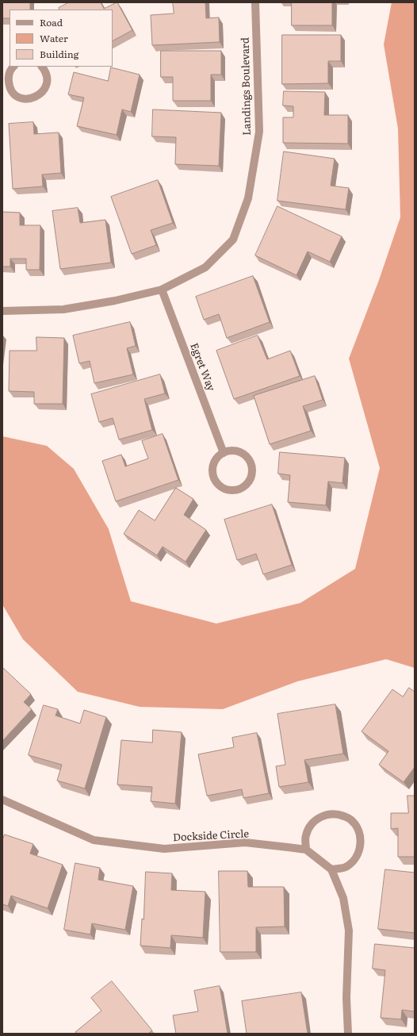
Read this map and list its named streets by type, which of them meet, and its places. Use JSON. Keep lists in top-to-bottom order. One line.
{"streets":{"street":["Landings Boulevard","Egret Way","Dockside Circle"]},"crossings":[["Landings Boulevard","Egret Way"]],"legend":["Road","Water","Building"]}
